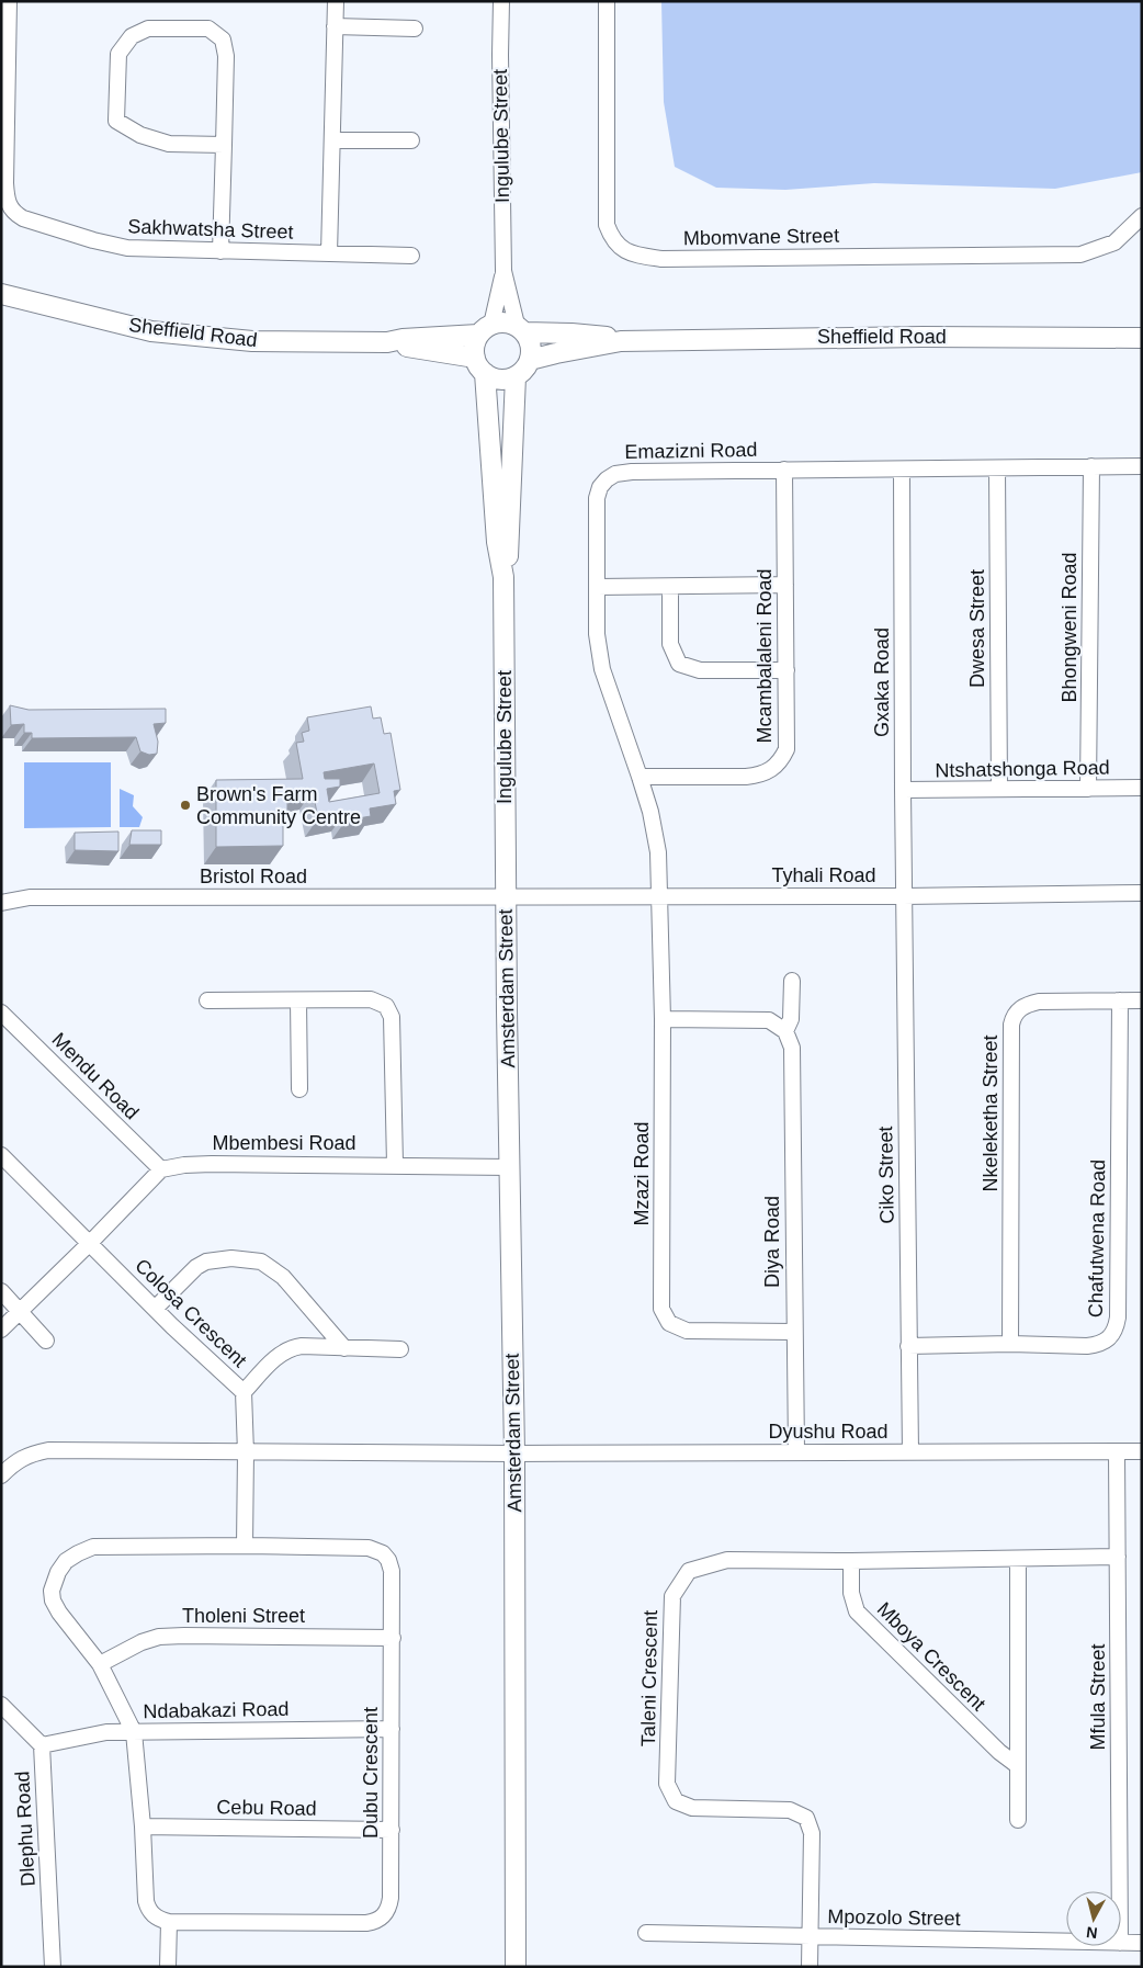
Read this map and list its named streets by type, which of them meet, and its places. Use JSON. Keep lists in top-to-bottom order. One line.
{"streets":{"street":["Ingulube Street","Sakhwatsha Street","Mbomvane Street","Sheffield Road","Emazizni Road","Bhongweni Road","Dwesa Street","Mcambalaleni Road","Gxaka Road","Ntshatshonga Road","Tyhali Road","Bristol Road","Amsterdam Street","Mendu Road","Nkeleketha Street","Mbembesi Road","Mzazi Road","Ciko Street","Chafutwena Road","Diya Road","Colosa Crescent","Dyushu Road","Tholeni Street","Mboya Crescent","Taleni Crescent","Mfula Street","Ndabakazi Road","Dubu Crescent","Cebu Road","Dlephu Road","Mpozolo Street"]},"crossings":[["Ingulube Street","Sheffield Road"],["Ingulube Street","Tyhali Road"],["Ingulube Street","Bristol Road"],["Ingulube Street","Amsterdam Street"],["Emazizni Road","Bhongweni Road"],["Emazizni Road","Dwesa Street"],["Emazizni Road","Mcambalaleni Road"],["Emazizni Road","Gxaka Road"],["Emazizni Road","Tyhali Road"],["Emazizni Road","Mzazi Road"],["Bhongweni Road","Ntshatshonga Road"],["Dwesa Street","Ntshatshonga Road"],["Gxaka Road","Ntshatshonga Road"],["Gxaka Road","Tyhali Road"],["Gxaka Road","Ciko Street"],["Tyhali Road","Bristol Road"],["Tyhali Road","Amsterdam Street"],["Tyhali Road","Mzazi Road"],["Tyhali Road","Ciko Street"],["Bristol Road","Amsterdam Street"],["Amsterdam Street","Mbembesi Road"],["Amsterdam Street","Dyushu Road"],["Mendu Road","Mbembesi Road"],["Nkeleketha Street","Chafutwena Road"],["Mzazi Road","Diya Road"],["Ciko Street","Chafutwena Road"],["Ciko Street","Dyushu Road"],["Diya Road","Dyushu Road"],["Colosa Crescent","Dyushu Road"],["Dyushu Road","Mfula Street"],["Tholeni Street","Dubu Crescent"],["Mboya Crescent","Taleni Crescent"],["Taleni Crescent","Mfula Street"],["Taleni Crescent","Mpozolo Street"],["Ndabakazi Road","Dubu Crescent"],["Ndabakazi Road","Dlephu Road"],["Dubu Crescent","Cebu Road"]],"places":["Brown's Farm Community Centre"],"north":"bottom"}
